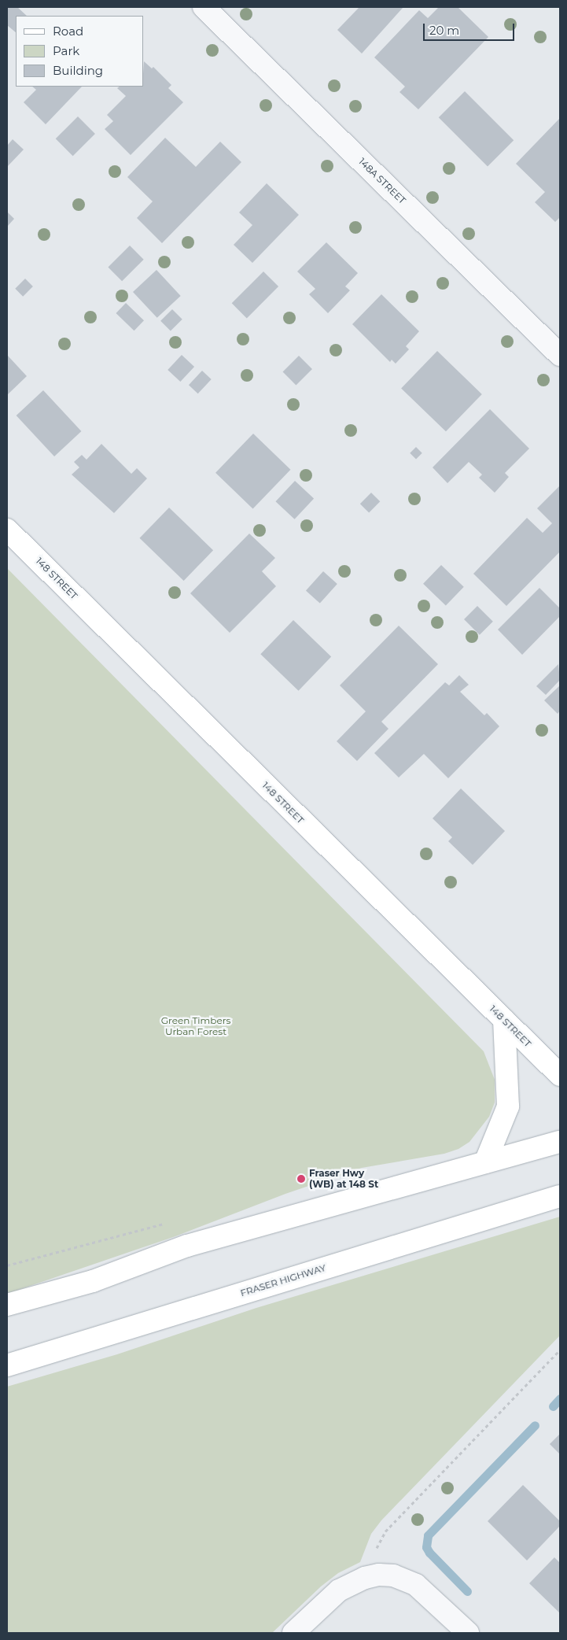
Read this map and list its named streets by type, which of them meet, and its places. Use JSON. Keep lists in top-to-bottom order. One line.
{"streets":{"main road":["148 STREET","FRASER HIGHWAY"],"street":["148A STREET"]},"parks":["Green Timbers Urban Forest"],"places":["Fraser Hwy (WB) at 148 St"],"legend":["Road","Park","Building"],"scale_bar":"20 m"}
